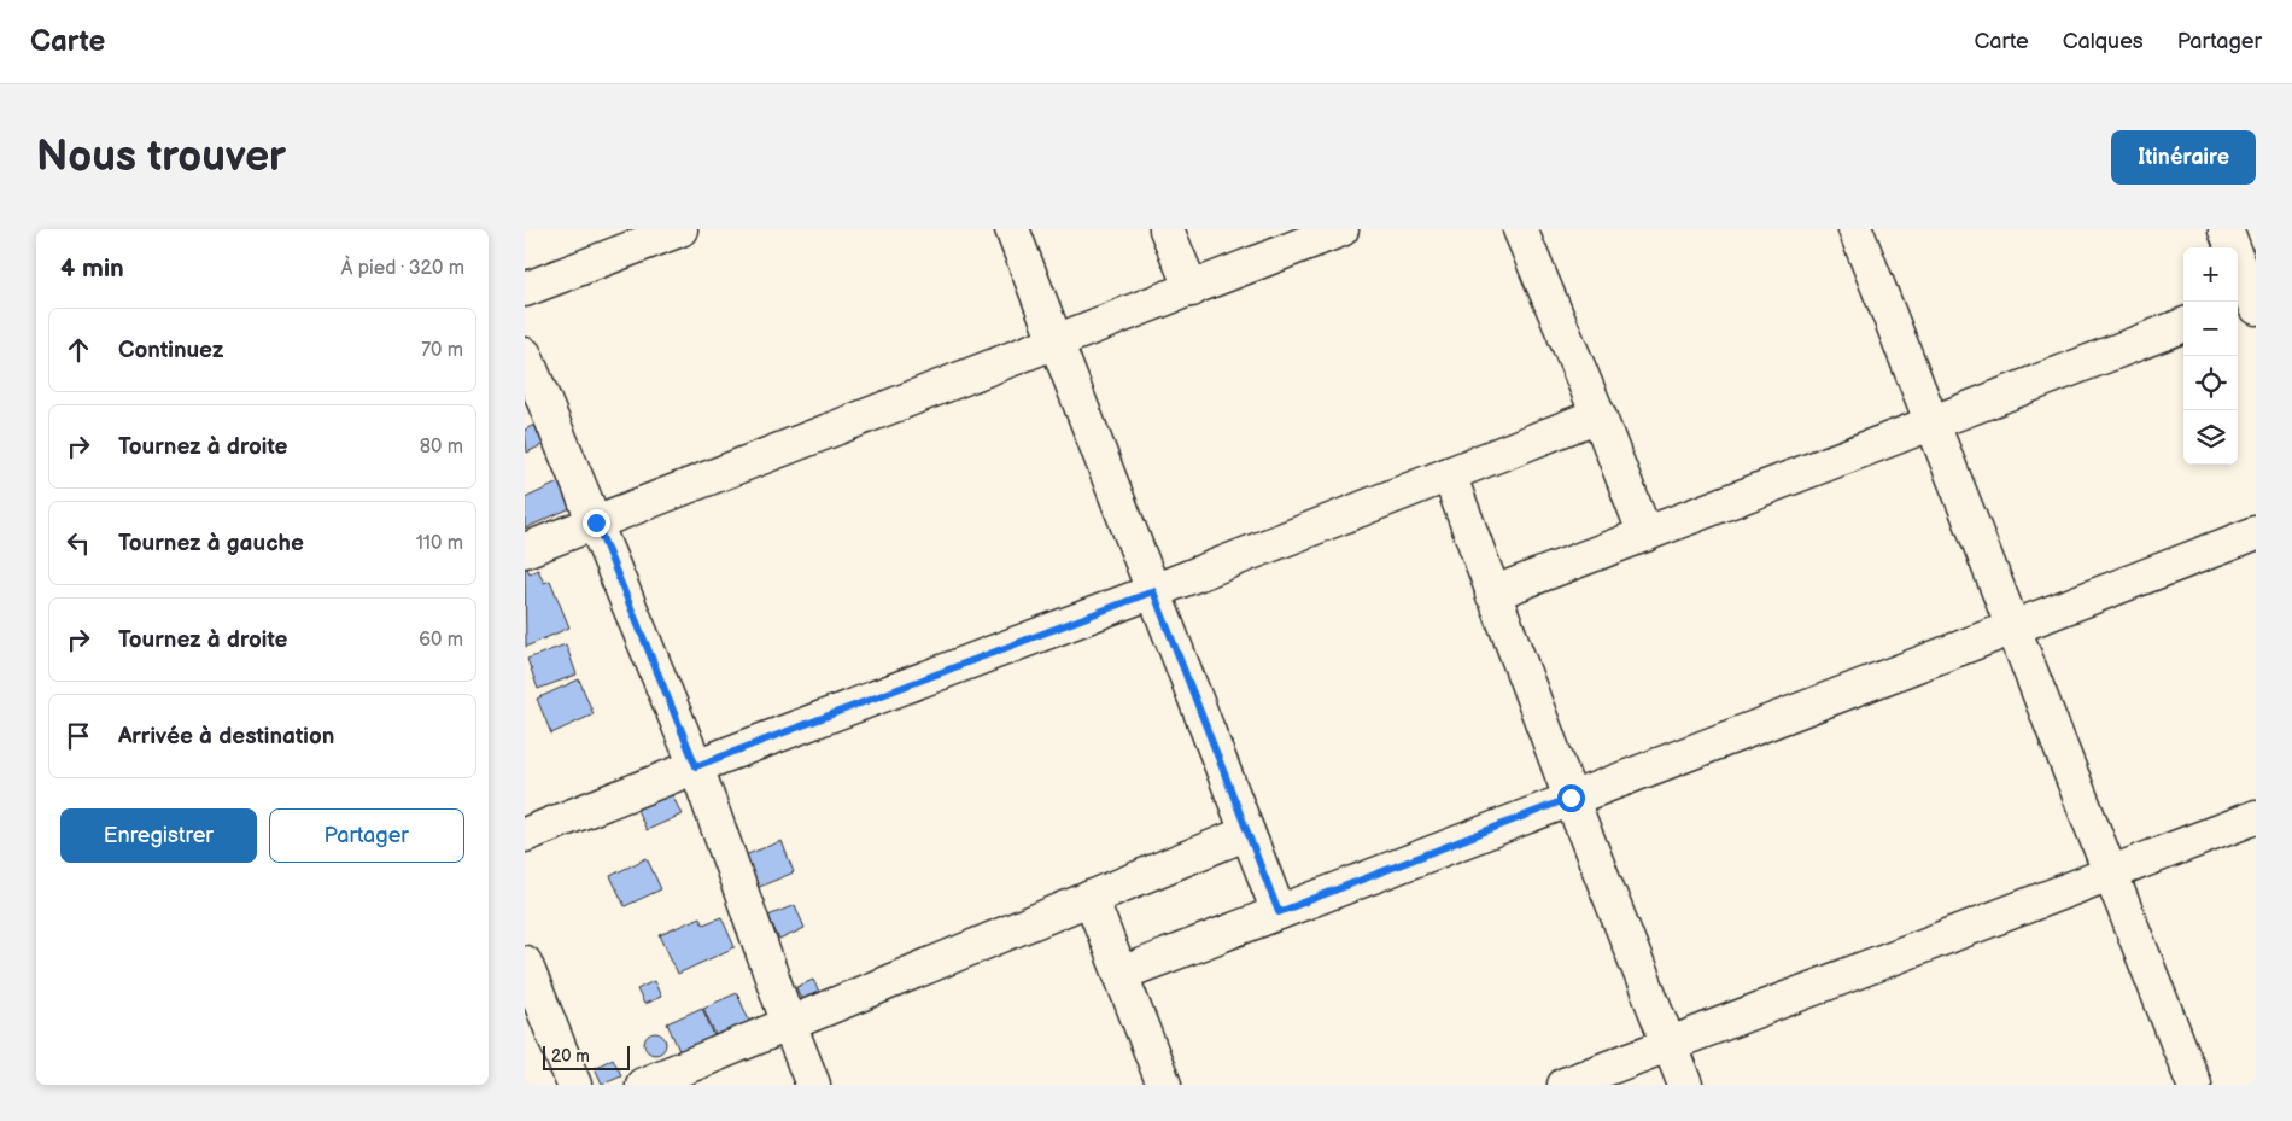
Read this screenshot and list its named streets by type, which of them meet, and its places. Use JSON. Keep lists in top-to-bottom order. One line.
{"scale_bar":"20 m","page":{"header":"Carte","nav":["Carte","Calques","Partager"],"buttons":["Itinéraire",["Enregistrer","Partager"]],"title":"Nous trouver","heading":["4 min","À pied · 320 m"],"map_buttons":["+","−"],"list":[["Continuez","70 m"],["Tournez à droite","80 m"],["Tournez à gauche","110 m"],["Tournez à droite","60 m"],"Arrivée à destination"],"scale":"20 m"}}
